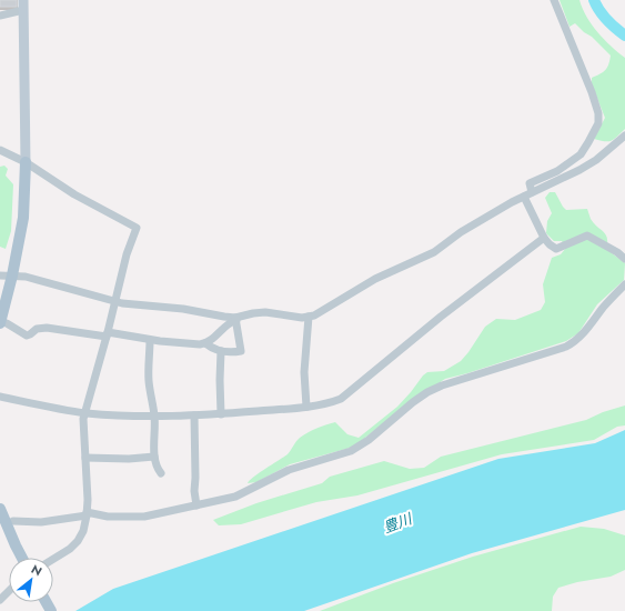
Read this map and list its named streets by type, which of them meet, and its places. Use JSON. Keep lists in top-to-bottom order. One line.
{"water":["豊川"],"north":"top right"}
